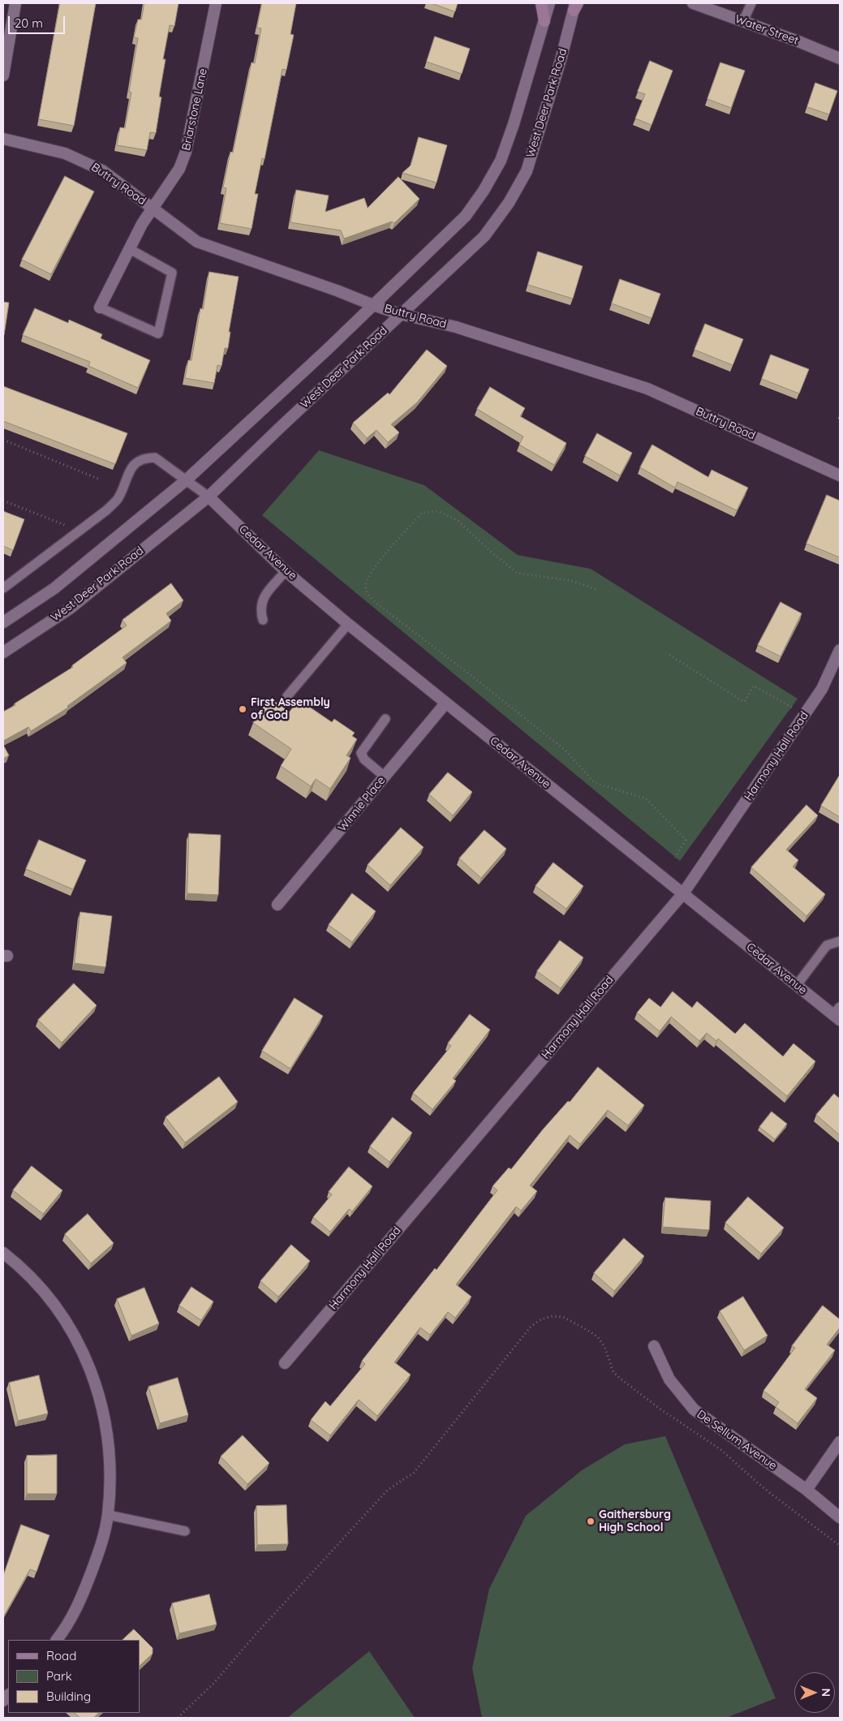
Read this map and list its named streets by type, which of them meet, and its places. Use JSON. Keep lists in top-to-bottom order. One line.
{"streets":{"street":["Water Street","West Deer Park Road","Briarstone Lane","Buttry Road","Cedar Avenue","Harmony Hall Road","Winnie Place","De Sellum Avenue"]},"crossings":[["West Deer Park Road","Buttry Road"],["West Deer Park Road","Cedar Avenue"],["Briarstone Lane","Buttry Road"],["Cedar Avenue","Harmony Hall Road"],["Cedar Avenue","Winnie Place"]],"places":["First Assembly of God","Gaithersburg High School"],"legend":["Road","Park","Building"],"scale_bar":"20 m","north":"right"}
